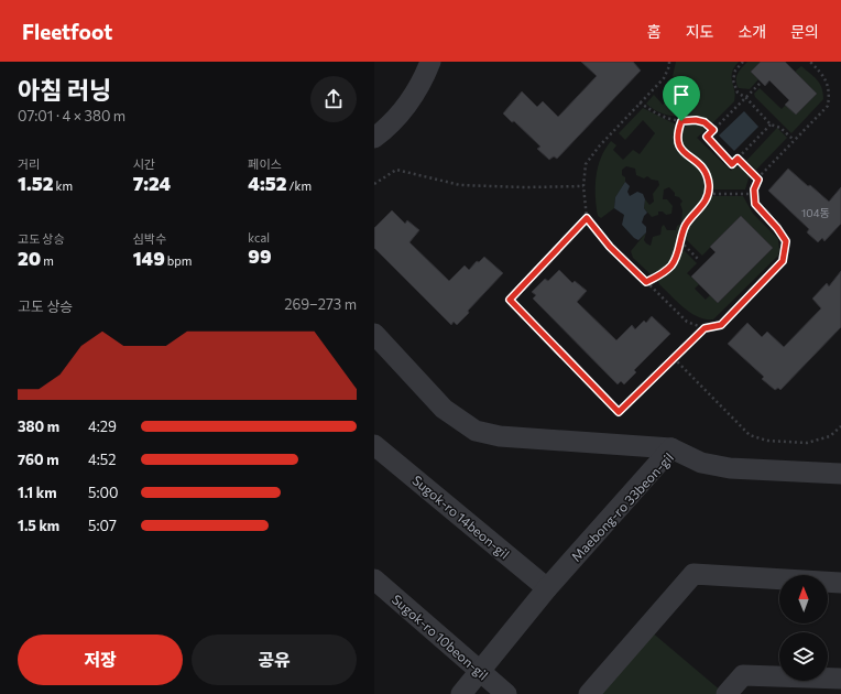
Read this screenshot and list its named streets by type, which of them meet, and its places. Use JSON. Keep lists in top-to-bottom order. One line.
{"streets":{"street":["Maebong-ro 33beon-gil","Sugok-ro 14beon-gil","Sugok-ro 10beon-gil"]},"crossings":[["Maebong-ro 33beon-gil","Sugok-ro 14beon-gil"],["Maebong-ro 33beon-gil","Sugok-ro 10beon-gil"]],"house_numbers":["104동"],"north":"top","page":{"header":"Fleetfoot","nav":["홈","지도","소개","문의"],"heading":["아침 러닝","07:01 · 4 × 380 m"],"stats":[["거리","1.52 km"],["시간","7:24"],["페이스","4:52 /km"],["고도 상승","20 m"],["심박수","149 bpm"],["kcal","99"]],"chart":["고도 상승","269–273 m"],"list":[{"name":"380 m","note":"4:29"},{"name":"760 m","note":"4:52"},{"name":"1.1 km","note":"5:00"},{"name":"1.5 km","note":"5:07"}],"buttons":["저장","공유"]}}
